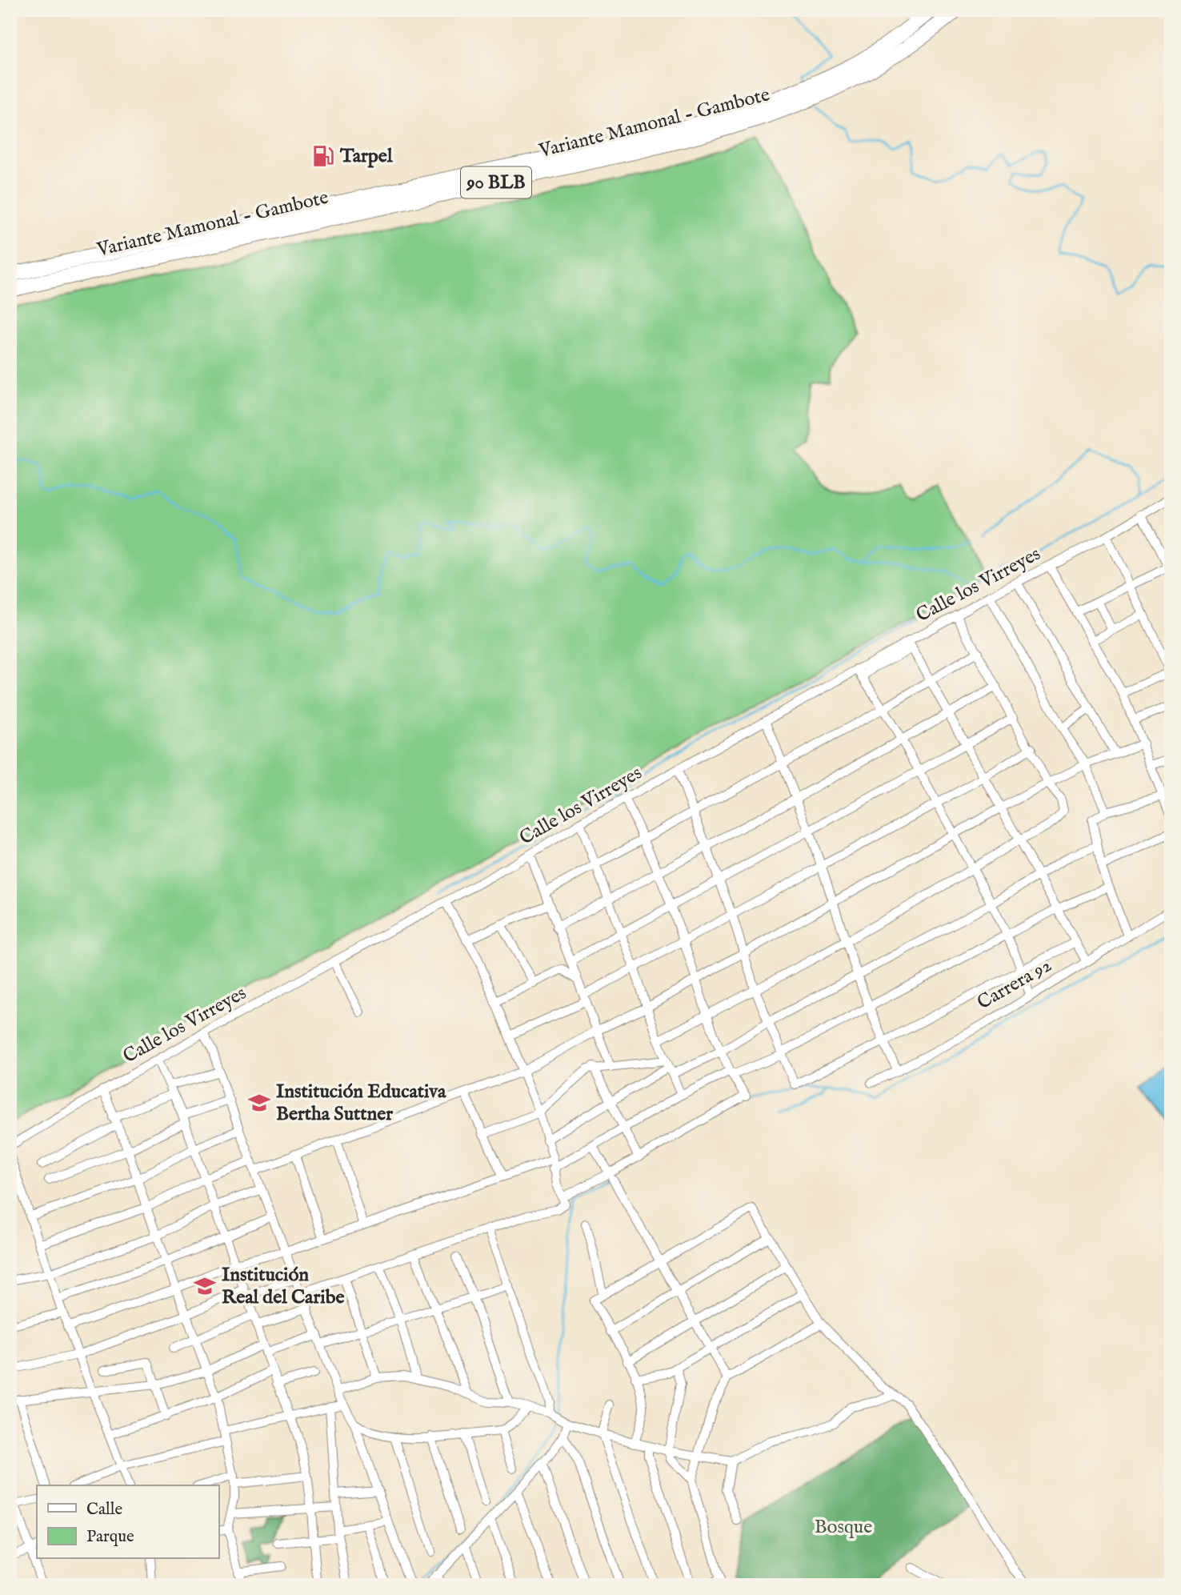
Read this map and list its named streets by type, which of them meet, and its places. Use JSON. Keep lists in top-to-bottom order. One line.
{"streets":{"highway":["Variante Mamonal - Gambote","90 BLB"],"street":["Calle los Virreyes","Carrera 92"]},"parks":["Bosque"],"places":{"fuel station":["Tarpel"],"school or university":["Institución Educativa Bertha Suttner","Institución Real del Caribe"]},"legend":["Calle","Parque"]}
